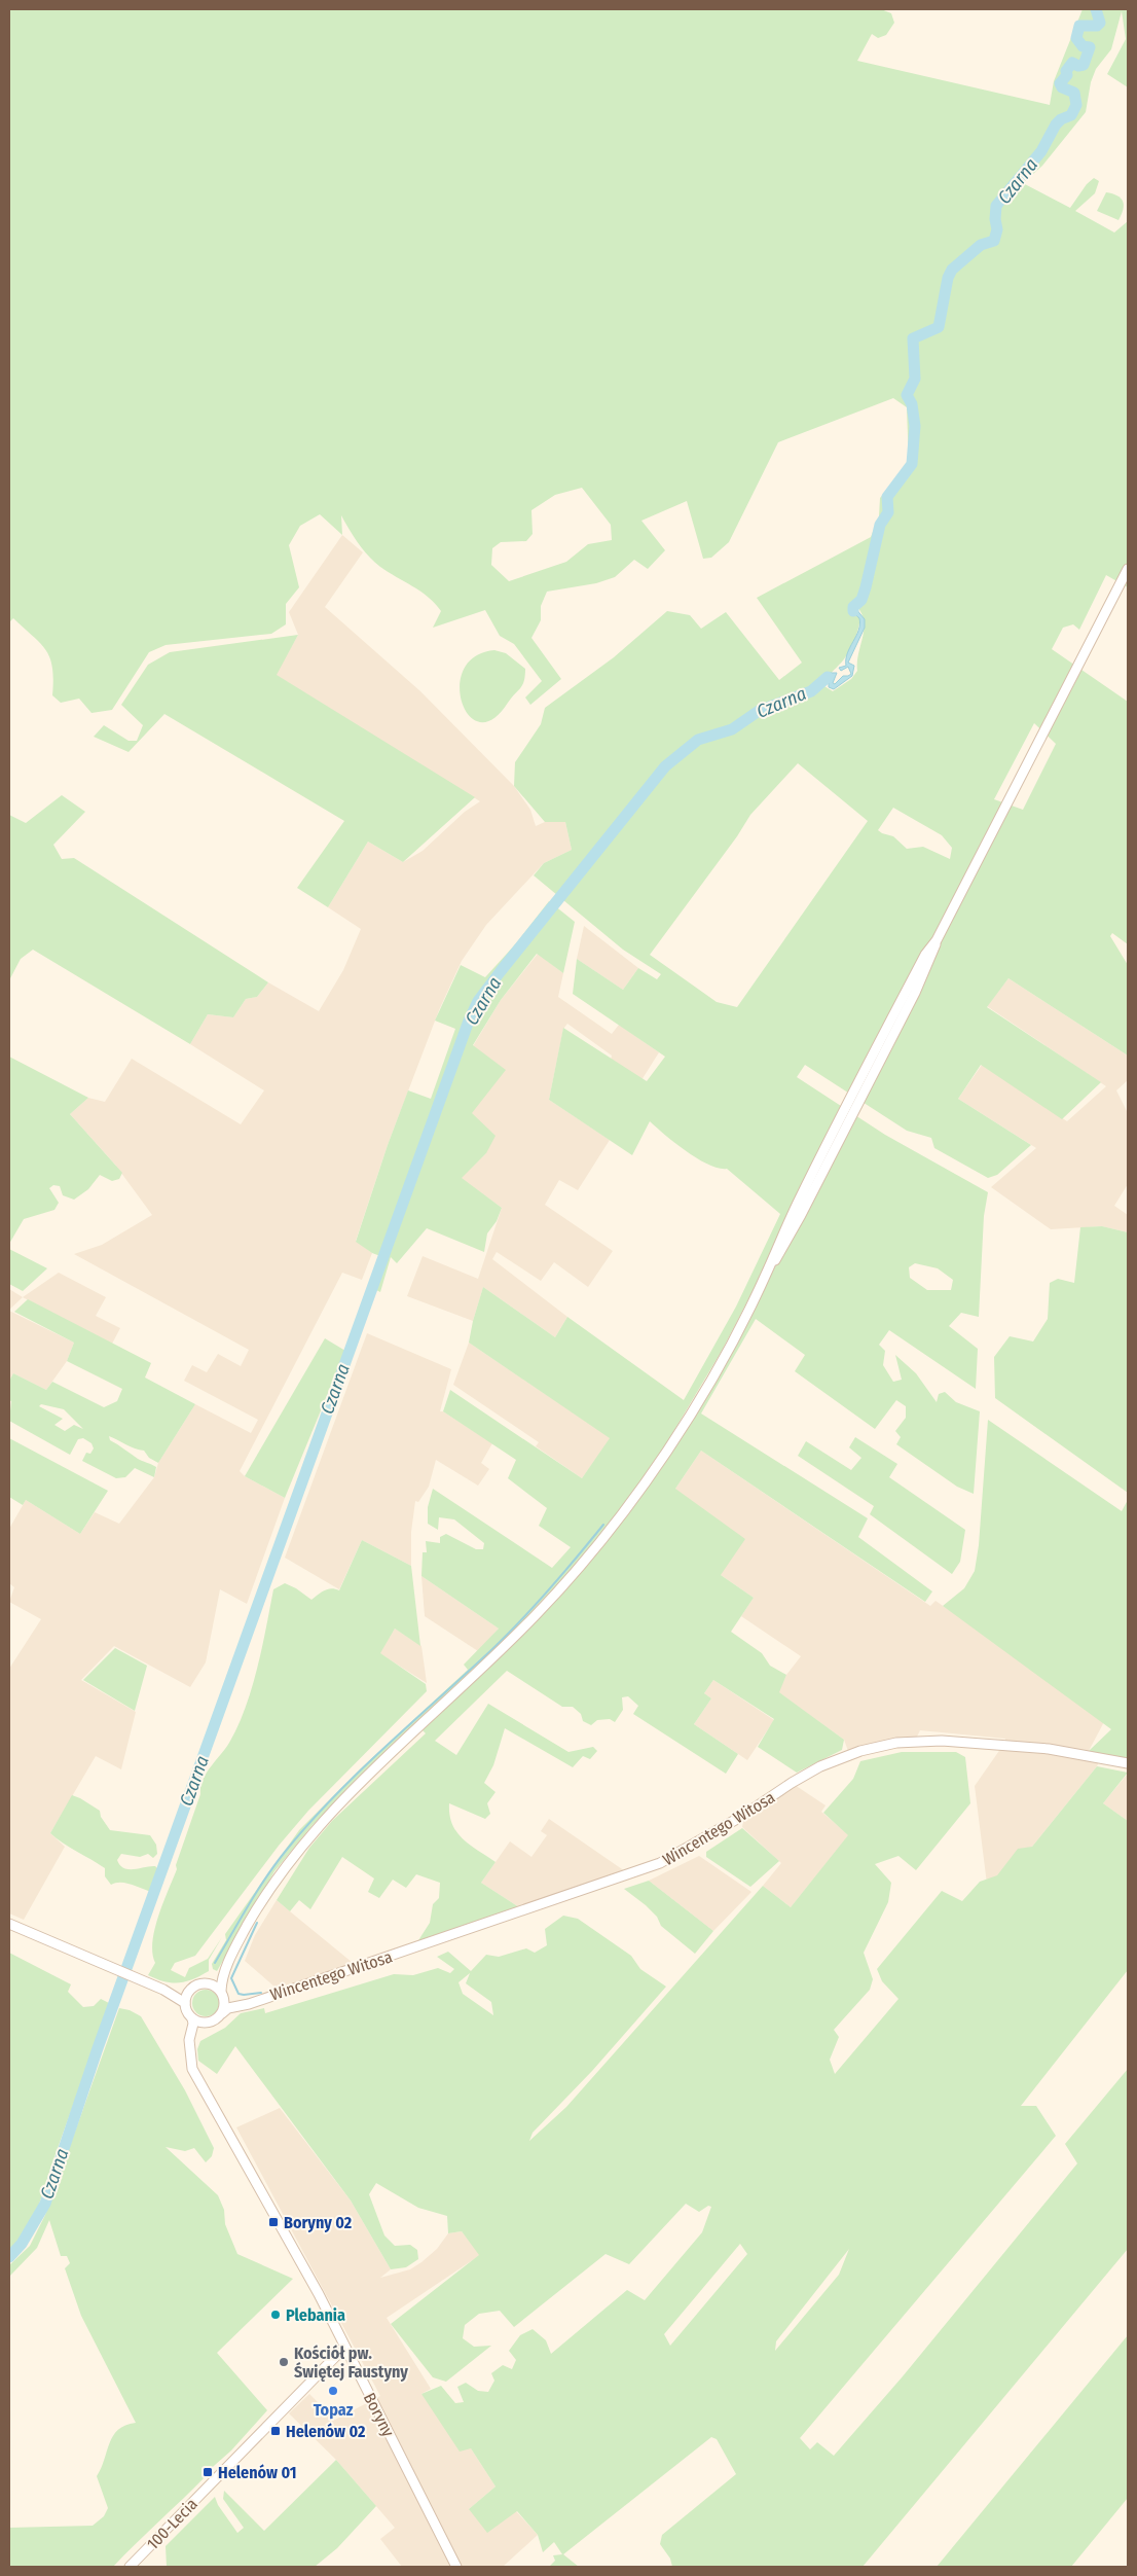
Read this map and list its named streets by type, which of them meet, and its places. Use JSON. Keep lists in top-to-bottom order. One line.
{"streets":{"main road":["Wincentego Witosa","Boryny","100-Lecia"]},"crossings":[["Wincentego Witosa","Boryny"],["Boryny","100-Lecia"]],"water":["Czarna"],"places":{"transit":["Boryny 02","Helenów 02","Helenów 01"],"other":["Plebania","Kościół pw. Świętej Faustyny","Topaz"]}}
